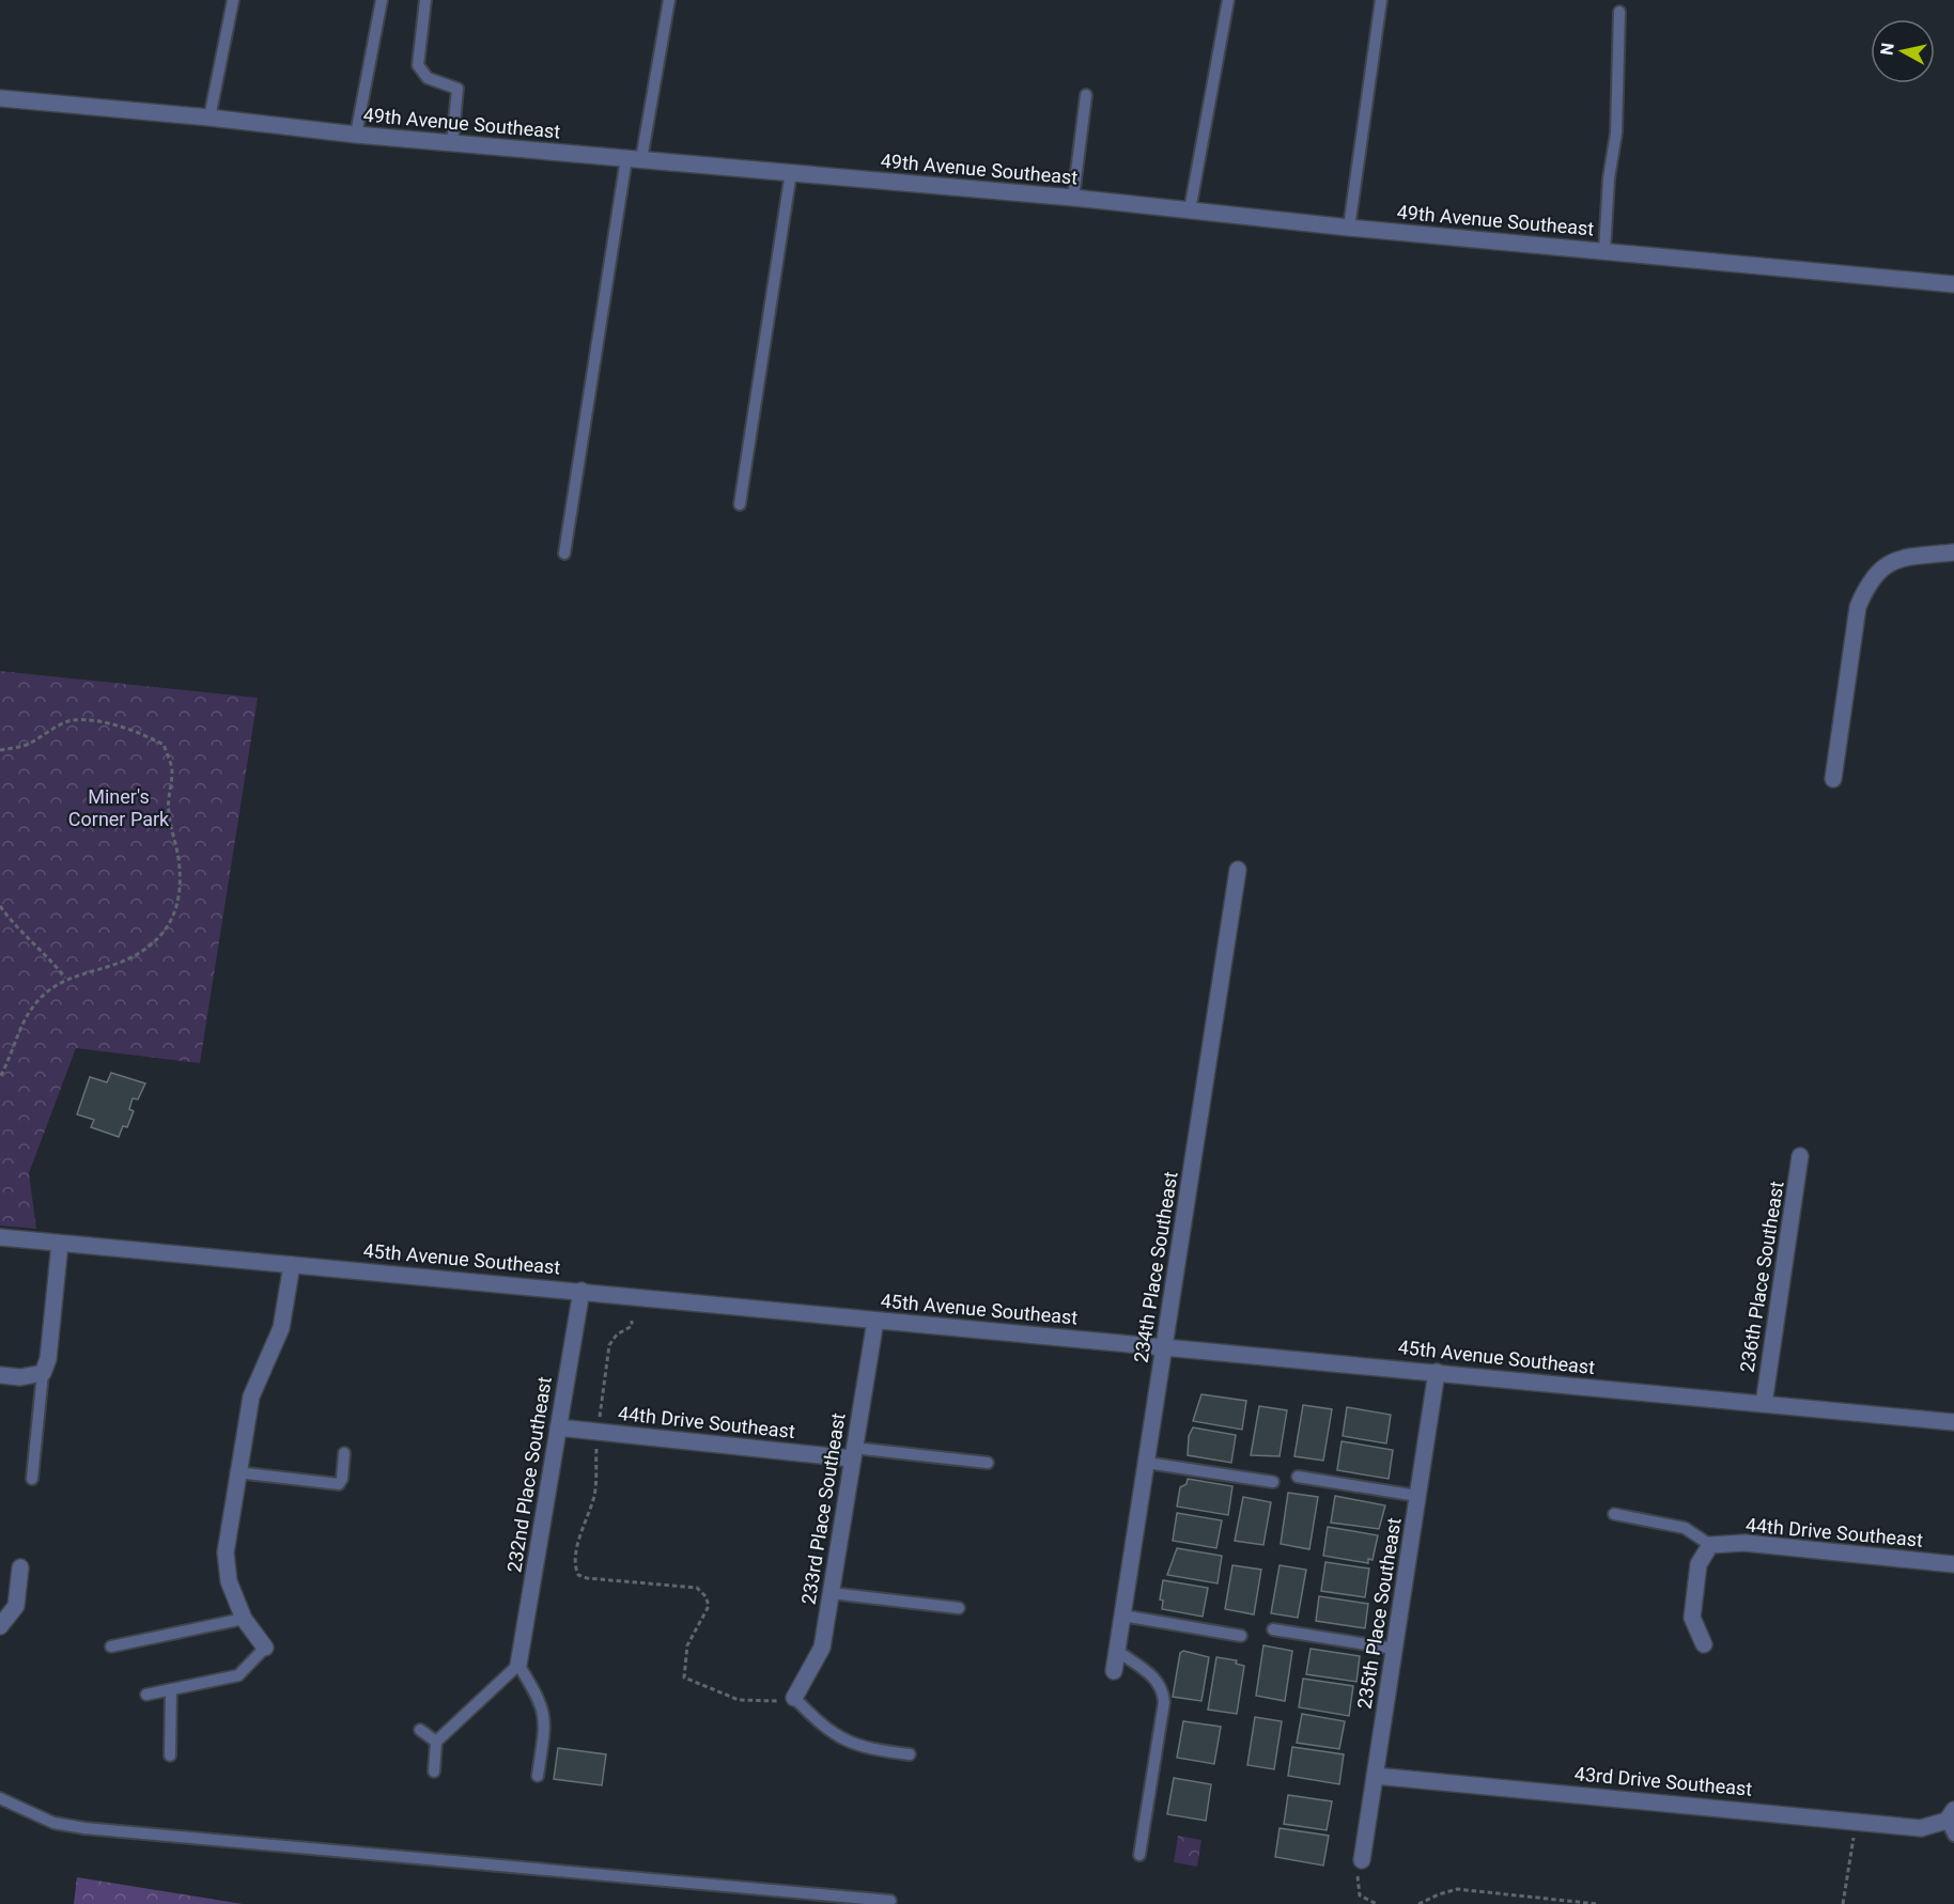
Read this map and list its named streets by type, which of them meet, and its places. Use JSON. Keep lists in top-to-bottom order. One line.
{"streets":{"street":["49th Avenue Southeast","45th Avenue Southeast","234th Place Southeast","236th Place Southeast","44th Drive Southeast","232nd Place Southeast","233rd Place Southeast","235th Place Southeast","43rd Drive Southeast"]},"crossings":[["45th Avenue Southeast","234th Place Southeast"],["45th Avenue Southeast","236th Place Southeast"],["45th Avenue Southeast","232nd Place Southeast"],["45th Avenue Southeast","233rd Place Southeast"],["45th Avenue Southeast","235th Place Southeast"],["44th Drive Southeast","232nd Place Southeast"],["44th Drive Southeast","233rd Place Southeast"],["235th Place Southeast","43rd Drive Southeast"]],"parks":["Miner's Corner Park"],"north":"left"}
